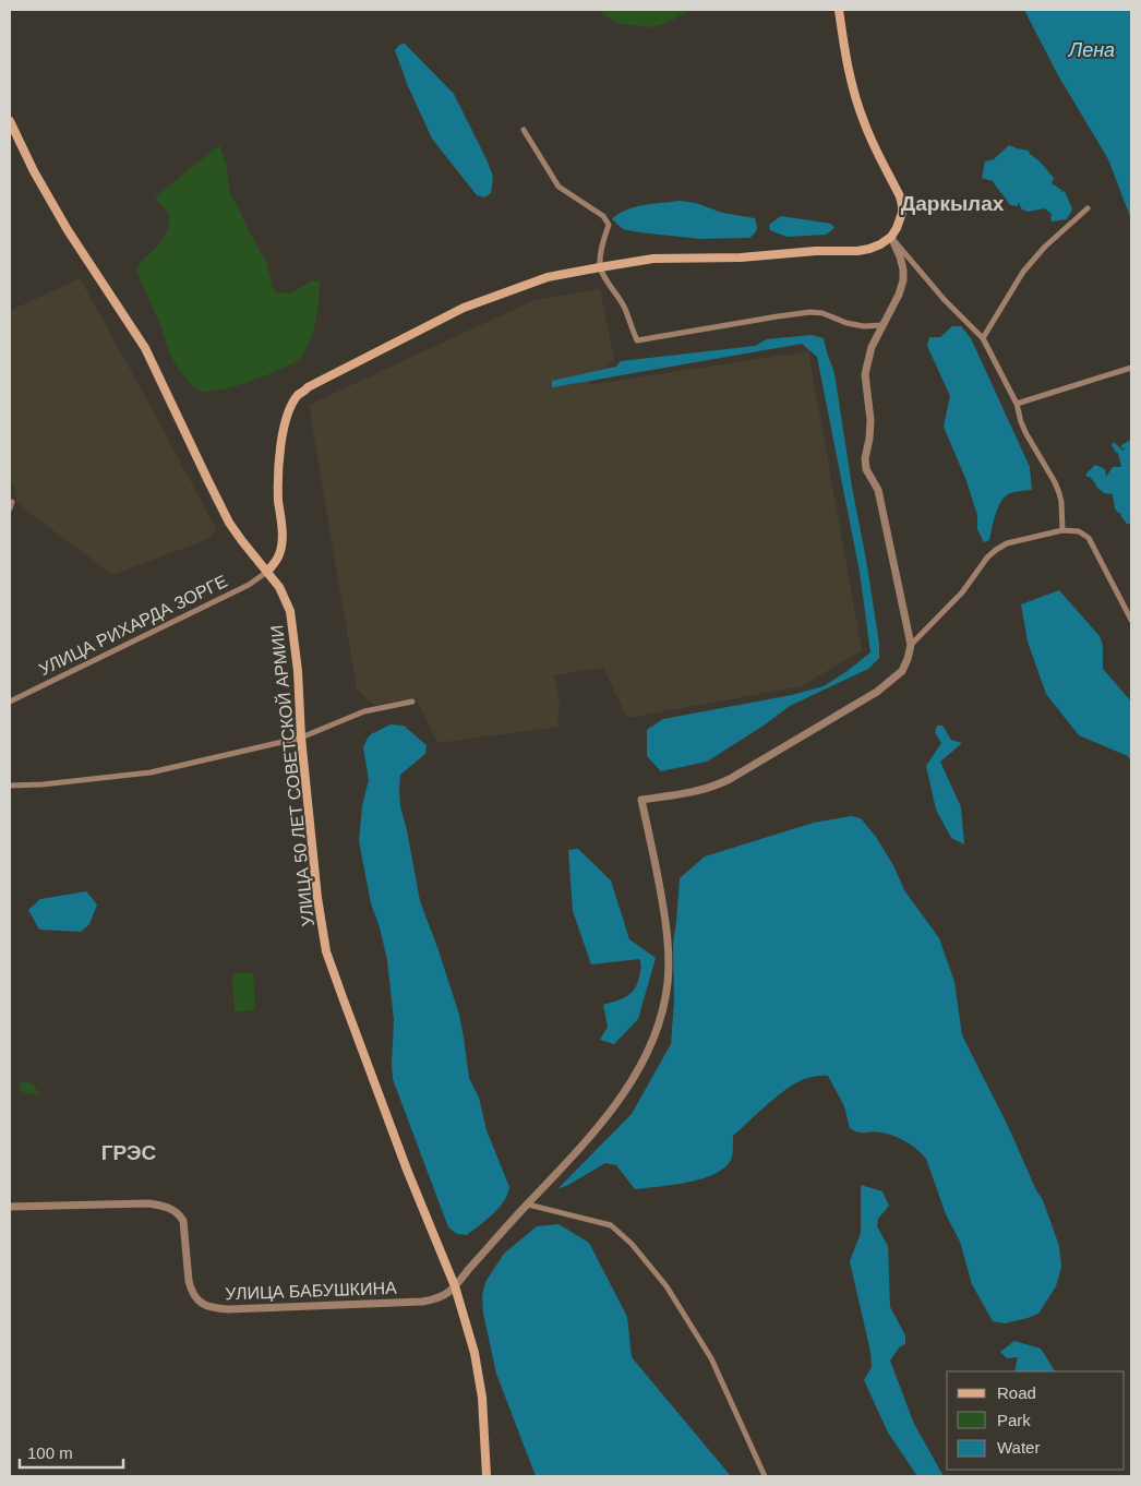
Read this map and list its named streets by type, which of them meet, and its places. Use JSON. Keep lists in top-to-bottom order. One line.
{"streets":{"main road":["УЛИЦА 50 ЛЕТ СОВЕТСКОЙ АРМИИ"],"street":["УЛИЦА РИХАРДА ЗОРГЕ","УЛИЦА БАБУШКИНА"]},"crossings":[["УЛИЦА РИХАРДА ЗОРГЕ","УЛИЦА 50 ЛЕТ СОВЕТСКОЙ АРМИИ"],["УЛИЦА 50 ЛЕТ СОВЕТСКОЙ АРМИИ","УЛИЦА БАБУШКИНА"]],"districts":["Даркылах","ГРЭС"],"water":["Лена"],"legend":["Road","Park","Water"],"scale_bar":"100 m"}
